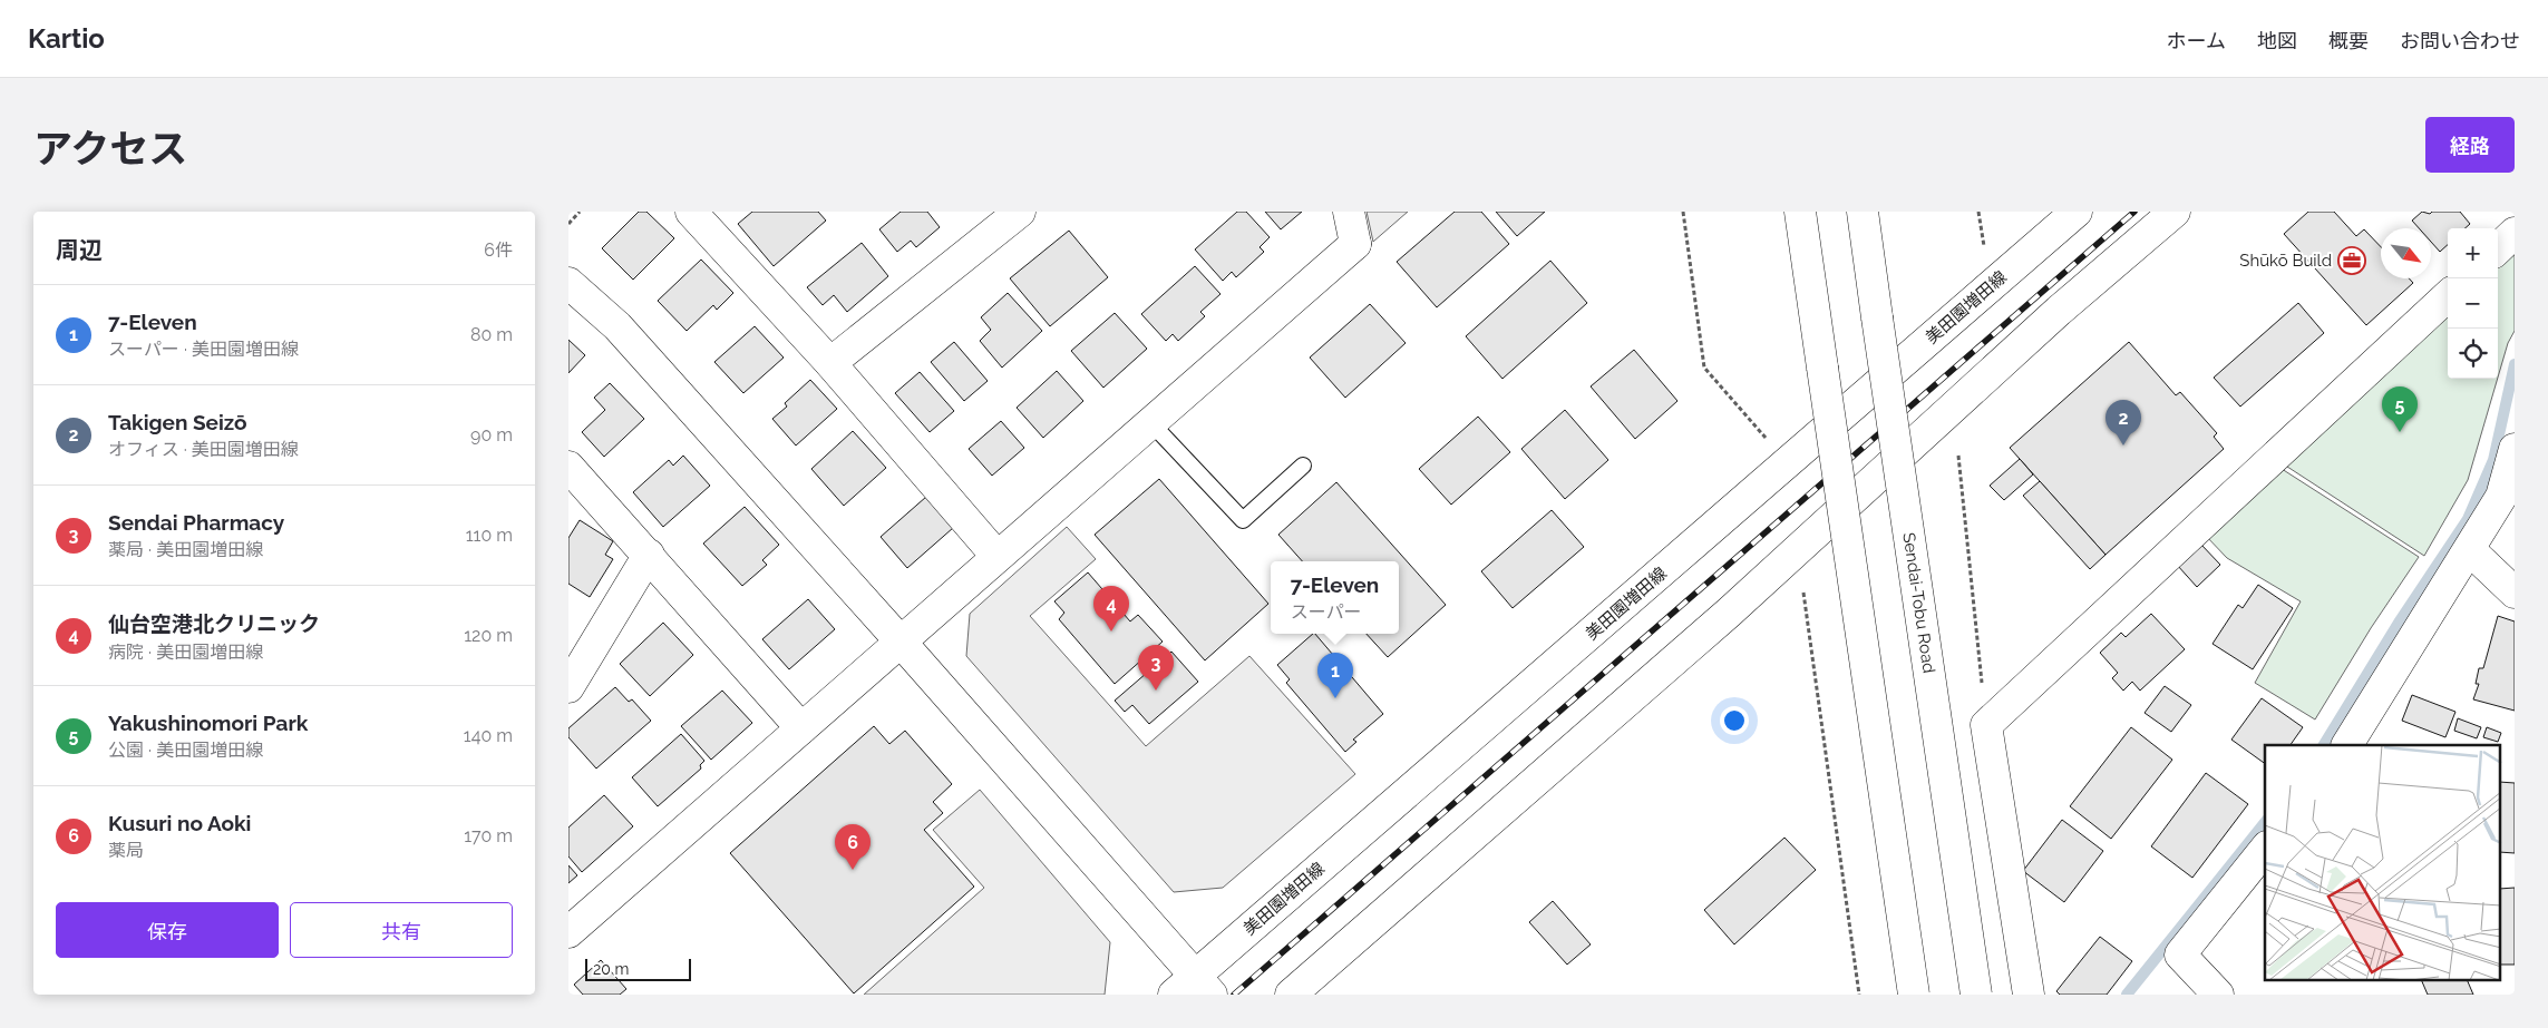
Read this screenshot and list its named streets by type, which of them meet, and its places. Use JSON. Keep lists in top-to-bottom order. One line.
{"streets":{"main road":["美田園増田線","Sendai-Tobu Road"]},"places":{"office":["Shūkō Build"]},"scale_bar":"20 m","north":"bottom right","page":{"header":"Kartio","nav":["ホーム","地図","概要","お問い合わせ"],"title":"アクセス","buttons":["経路",["保存","共有"]],"heading":["周辺","6件"],"map_buttons":["+","−"],"list":[{"mark":"1","name":"7-Eleven","note":"スーパー · 美田園増田線","value":"80 m"},{"mark":"2","name":"Takigen Seizō","note":"オフィス · 美田園増田線","value":"90 m"},{"mark":"3","name":"Sendai Pharmacy","note":"薬局 · 美田園増田線","value":"110 m"},{"mark":"4","name":"仙台空港北クリニック","note":"病院 · 美田園増田線","value":"120 m"},{"mark":"5","name":"Yakushinomori Park","note":"公園 · 美田園増田線","value":"140 m"},{"mark":"6","name":"Kusuri no Aoki","note":"薬局","value":"170 m"}],"pins":["5","2","4","3","1","6"],"popup":["7-Eleven","スーパー"],"scale":"20 m"}}
